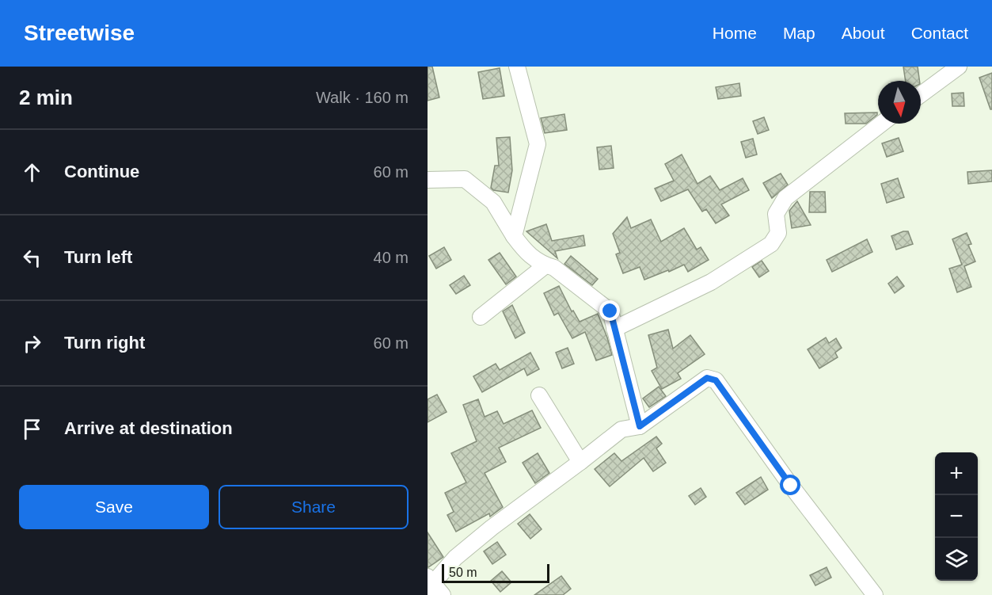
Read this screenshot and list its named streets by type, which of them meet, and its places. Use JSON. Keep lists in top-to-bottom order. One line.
{"scale_bar":"50 m","north":"bottom","page":{"header":"Streetwise","nav":["Home","Map","About","Contact"],"heading":["2 min","Walk · 160 m"],"list":[["Continue","60 m"],["Turn left","40 m"],["Turn right","60 m"],"Arrive at destination"],"map_buttons":["+","−"],"buttons":["Save","Share"],"scale":"50 m"}}
